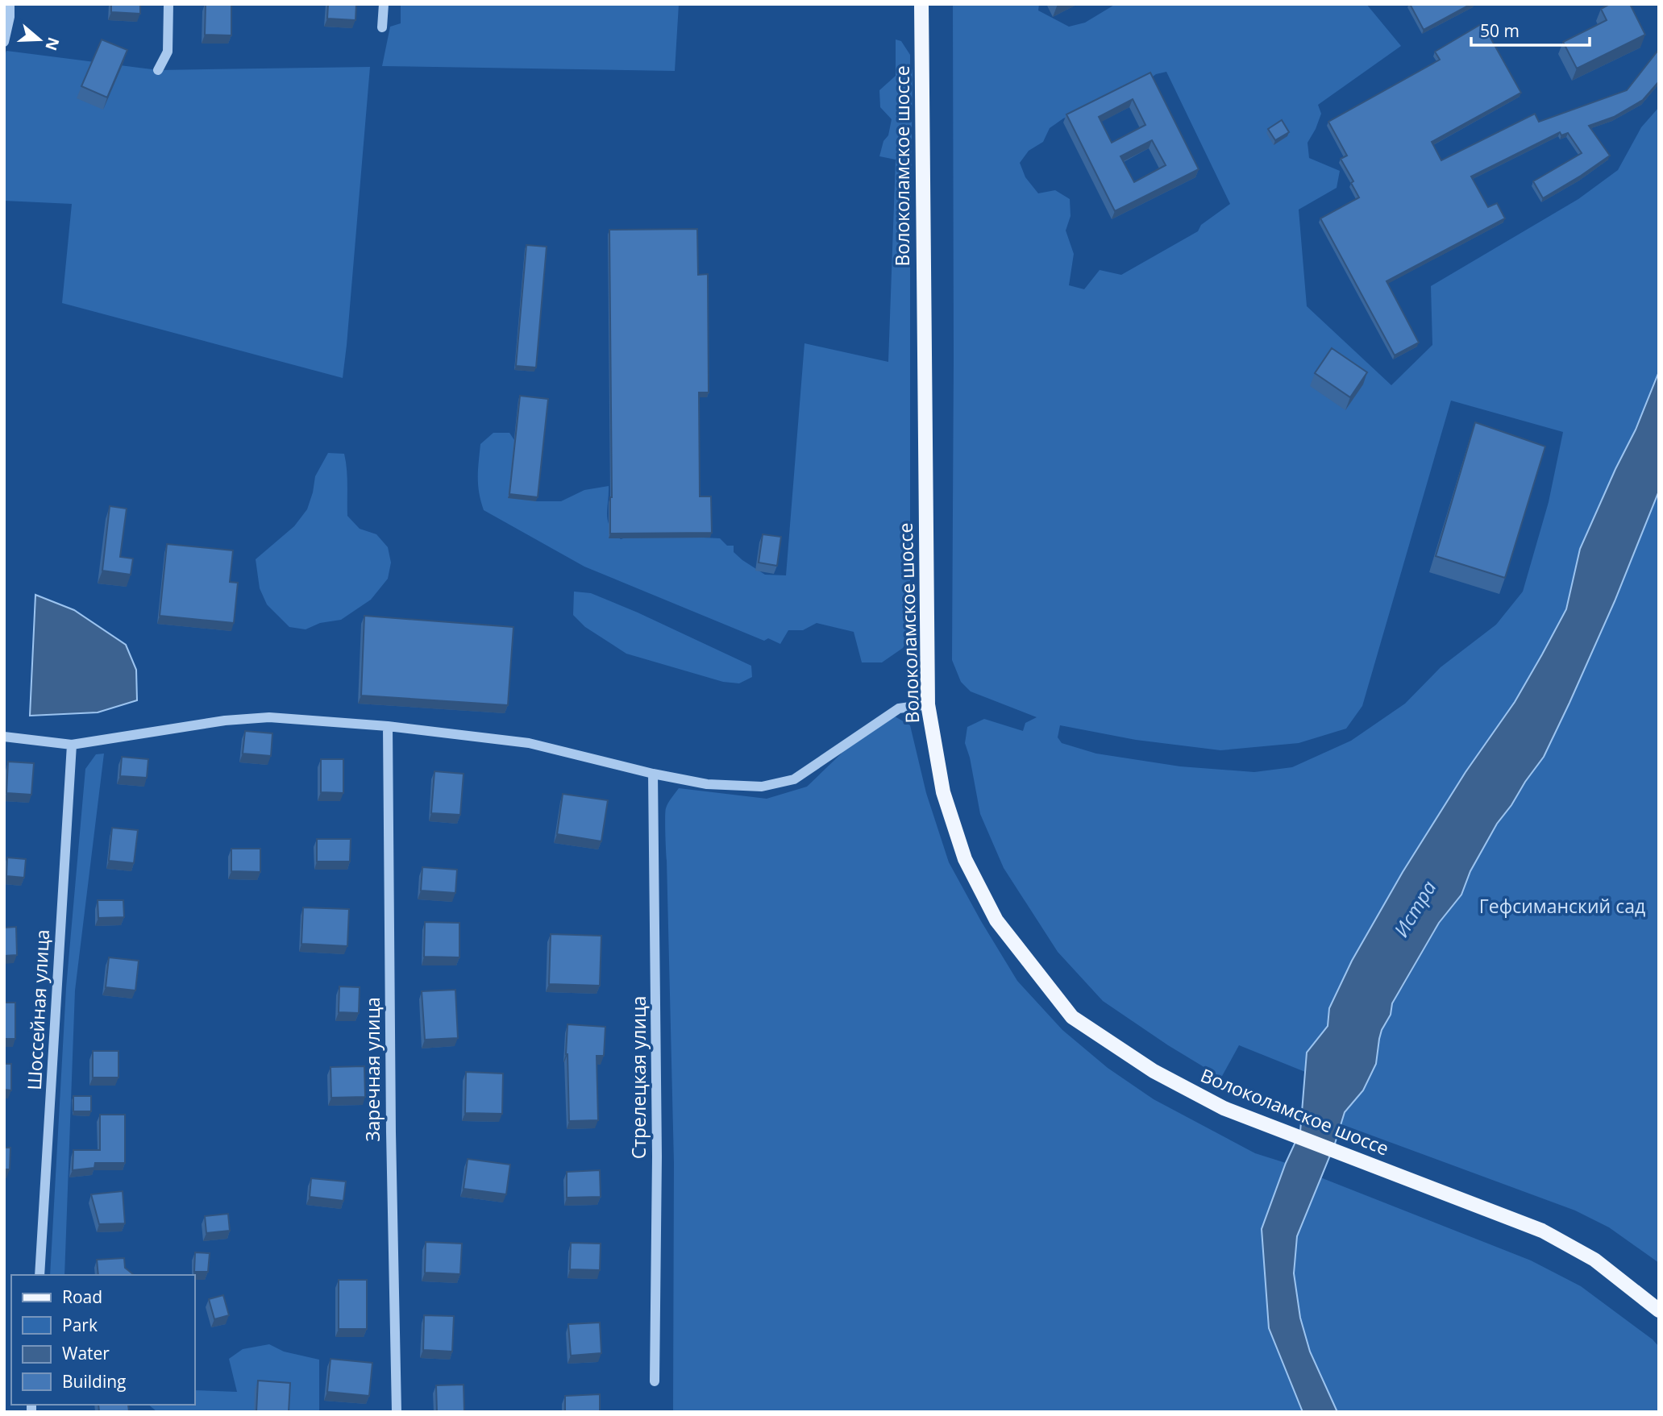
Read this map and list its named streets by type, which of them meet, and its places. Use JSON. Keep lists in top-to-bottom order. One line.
{"streets":{"main road":["Волоколамское шоссе"],"street":["Шоссейная улица","Заречная улица","Стрелецкая улица"]},"water":["Истра"],"parks":["Гефсиманский сад"],"legend":["Road","Park","Water","Building"],"scale_bar":"50 m","north":"right"}
